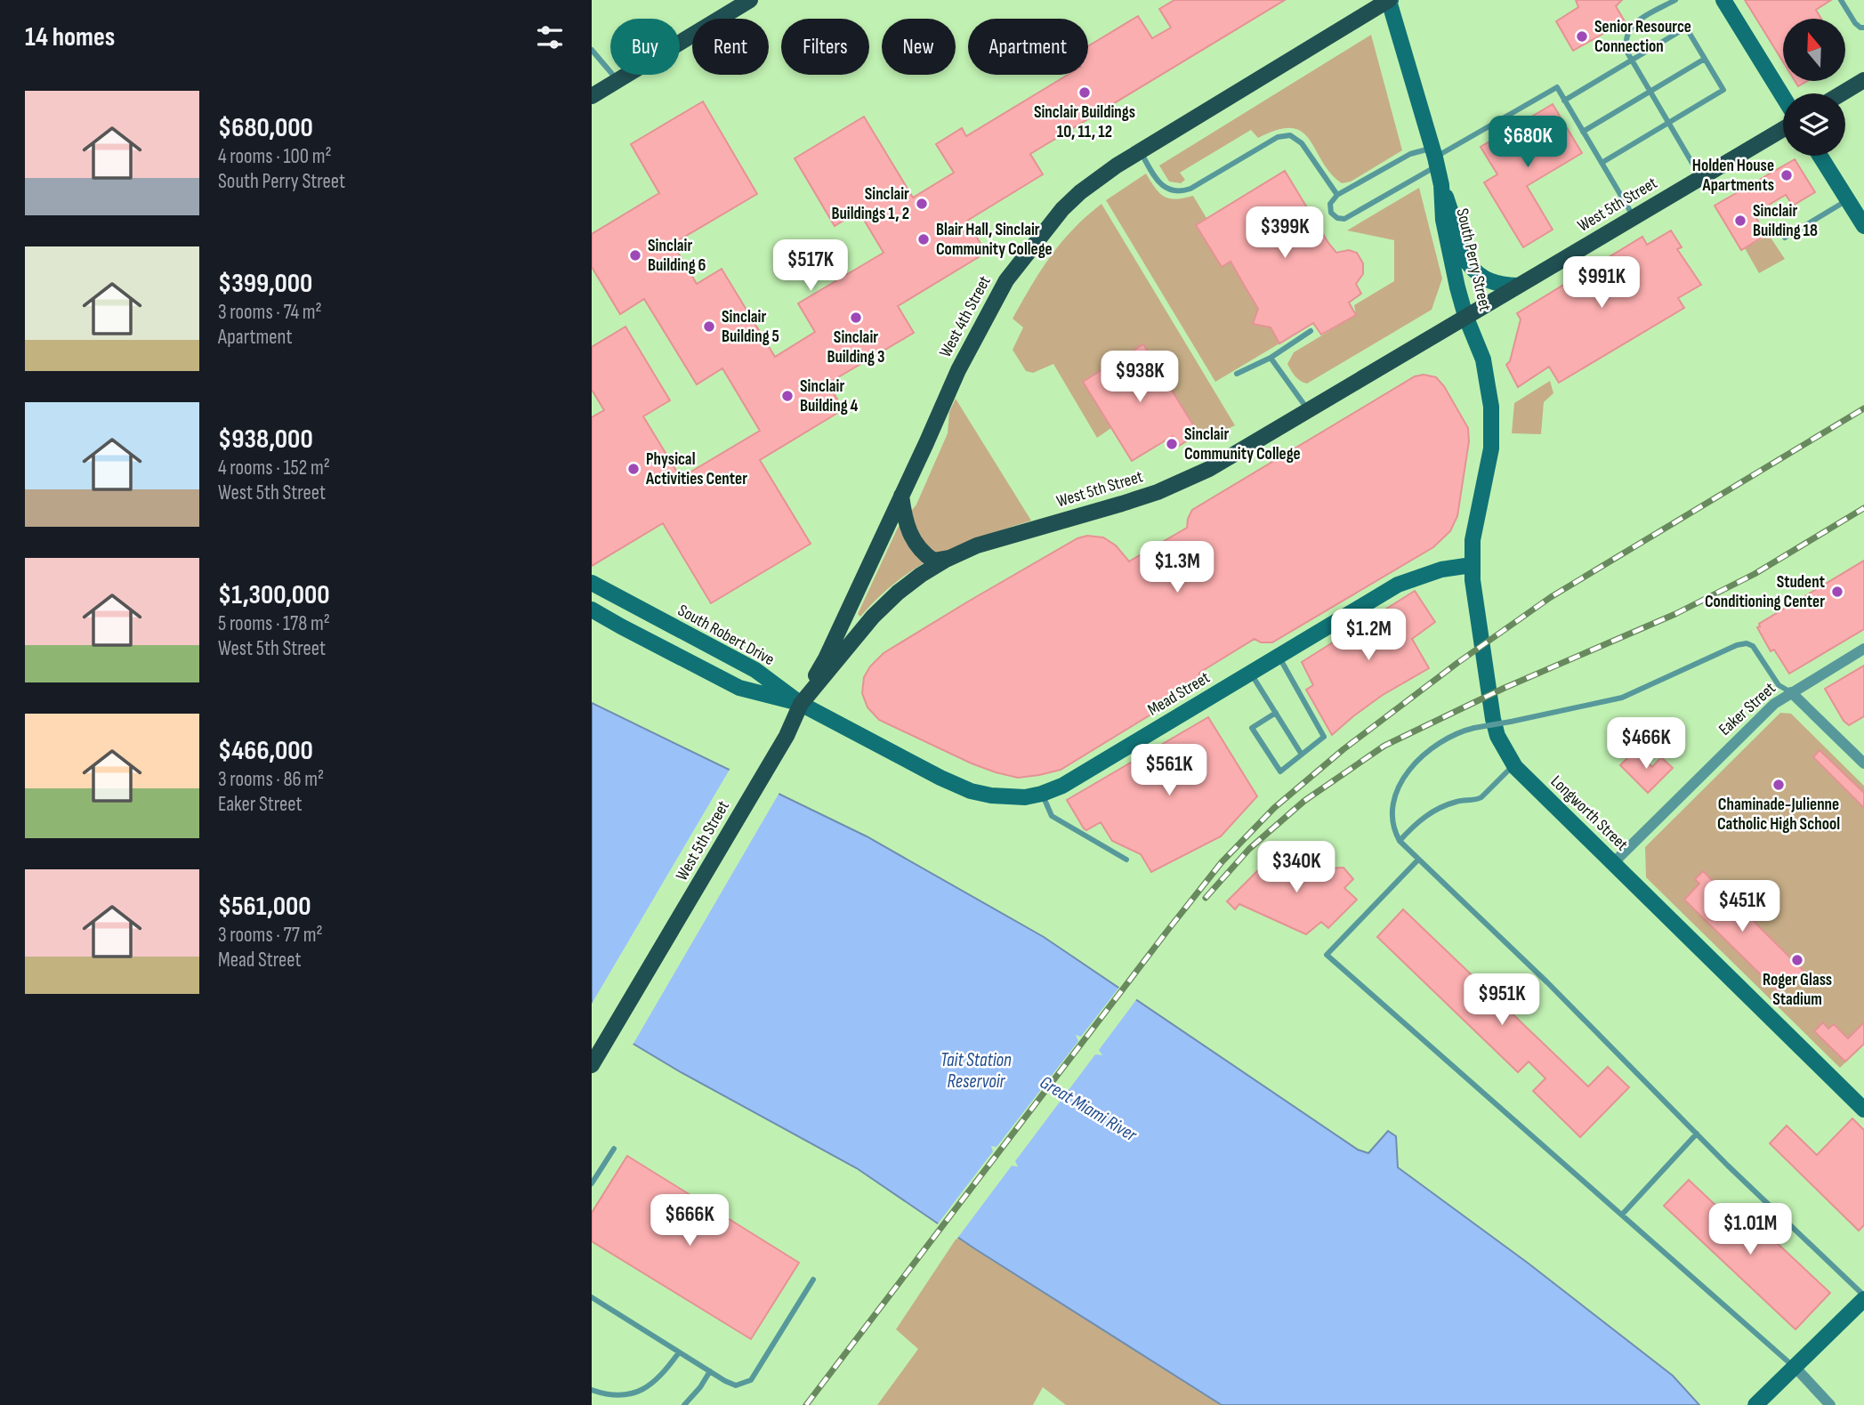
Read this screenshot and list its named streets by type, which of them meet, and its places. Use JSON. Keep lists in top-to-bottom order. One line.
{"streets":{"main road":["West 5th Street","West 4th Street"],"street":["South Perry Street","South Robert Drive","Mead Street","Eaker Street","Longworth Street"]},"crossings":[["West 5th Street","South Perry Street"],["West 5th Street","West 4th Street"],["West 5th Street","South Robert Drive"],["West 5th Street","Mead Street"],["South Perry Street","West 4th Street"],["South Perry Street","Longworth Street"],["West 4th Street","South Robert Drive"],["West 4th Street","Mead Street"],["South Robert Drive","Mead Street"],["Mead Street","Longworth Street"],["Eaker Street","Longworth Street"]],"water":["Tait Station Reservoir","Great Miami River"],"places":["Senior Resource Connection","Sinclair Buildings 10, 11, 12","Holden House Apartments","Sinclair Buildings 1, 2","Sinclair Building 18","Blair Hall, Sinclair Community College","Sinclair Building 6","Sinclair Building 3","Sinclair Building 5","Sinclair Building 4","Sinclair Community College","Physical Activities Center","Student Conditioning Center","Chaminade-Julienne Catholic High School","Roger Glass Stadium"],"north":"top","page":{"heading":"14 homes","chip":["Buy","Rent","Filters","New","Apartment"],"list":[{"name":"$680,000","note":"4 rooms · 100 m² · South Perry Street"},{"name":"$399,000","note":"3 rooms · 74 m² · Apartment"},{"name":"$938,000","note":"4 rooms · 152 m² · West 5th Street"},{"name":"$1,300,000","note":"5 rooms · 178 m² · West 5th Street"},{"name":"$466,000","note":"3 rooms · 86 m² · Eaker Street"},{"name":"$561,000","note":"3 rooms · 77 m² · Mead Street"}],"price":["$680K","$399K","$517K","$991K","$938K","$1.3M","$1.2M","$466K","$561K","$340K","$451K","$951K","$666K","$1.01M"]}}
